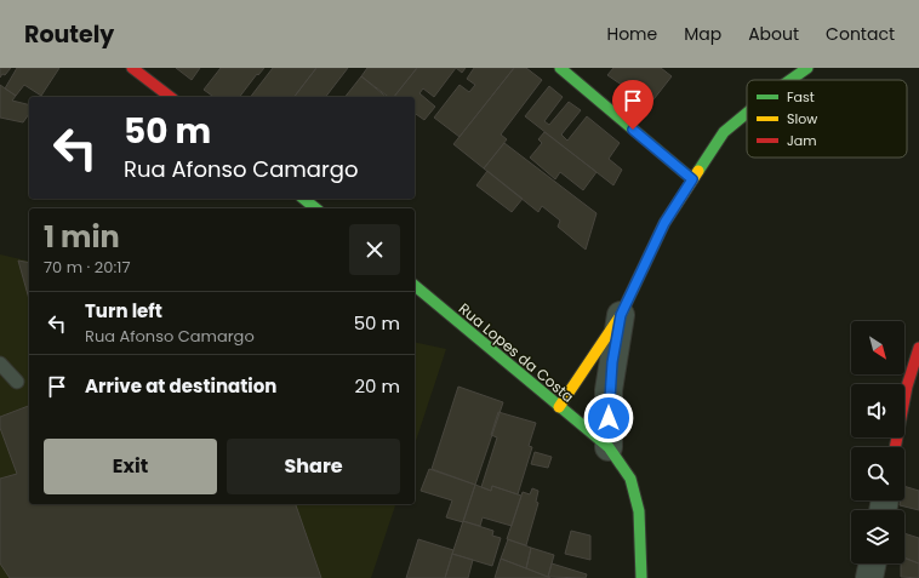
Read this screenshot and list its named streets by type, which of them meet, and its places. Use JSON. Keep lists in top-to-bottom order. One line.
{"streets":{"street":["Rua Lopes da Costa"]},"legend":["Fast","Slow","Jam"],"north":"bottom right","page":{"header":"Routely","nav":["Home","Map","About","Contact"],"turn":["50 m","Rua Afonso Camargo"],"heading":["1 min","70 m · 20:17"],"list":[{"name":"Turn left","note":"Rua Afonso Camargo","value":"50 m"},{"name":"Arrive at destination","value":"20 m"}],"buttons":["Exit","Share"]}}
